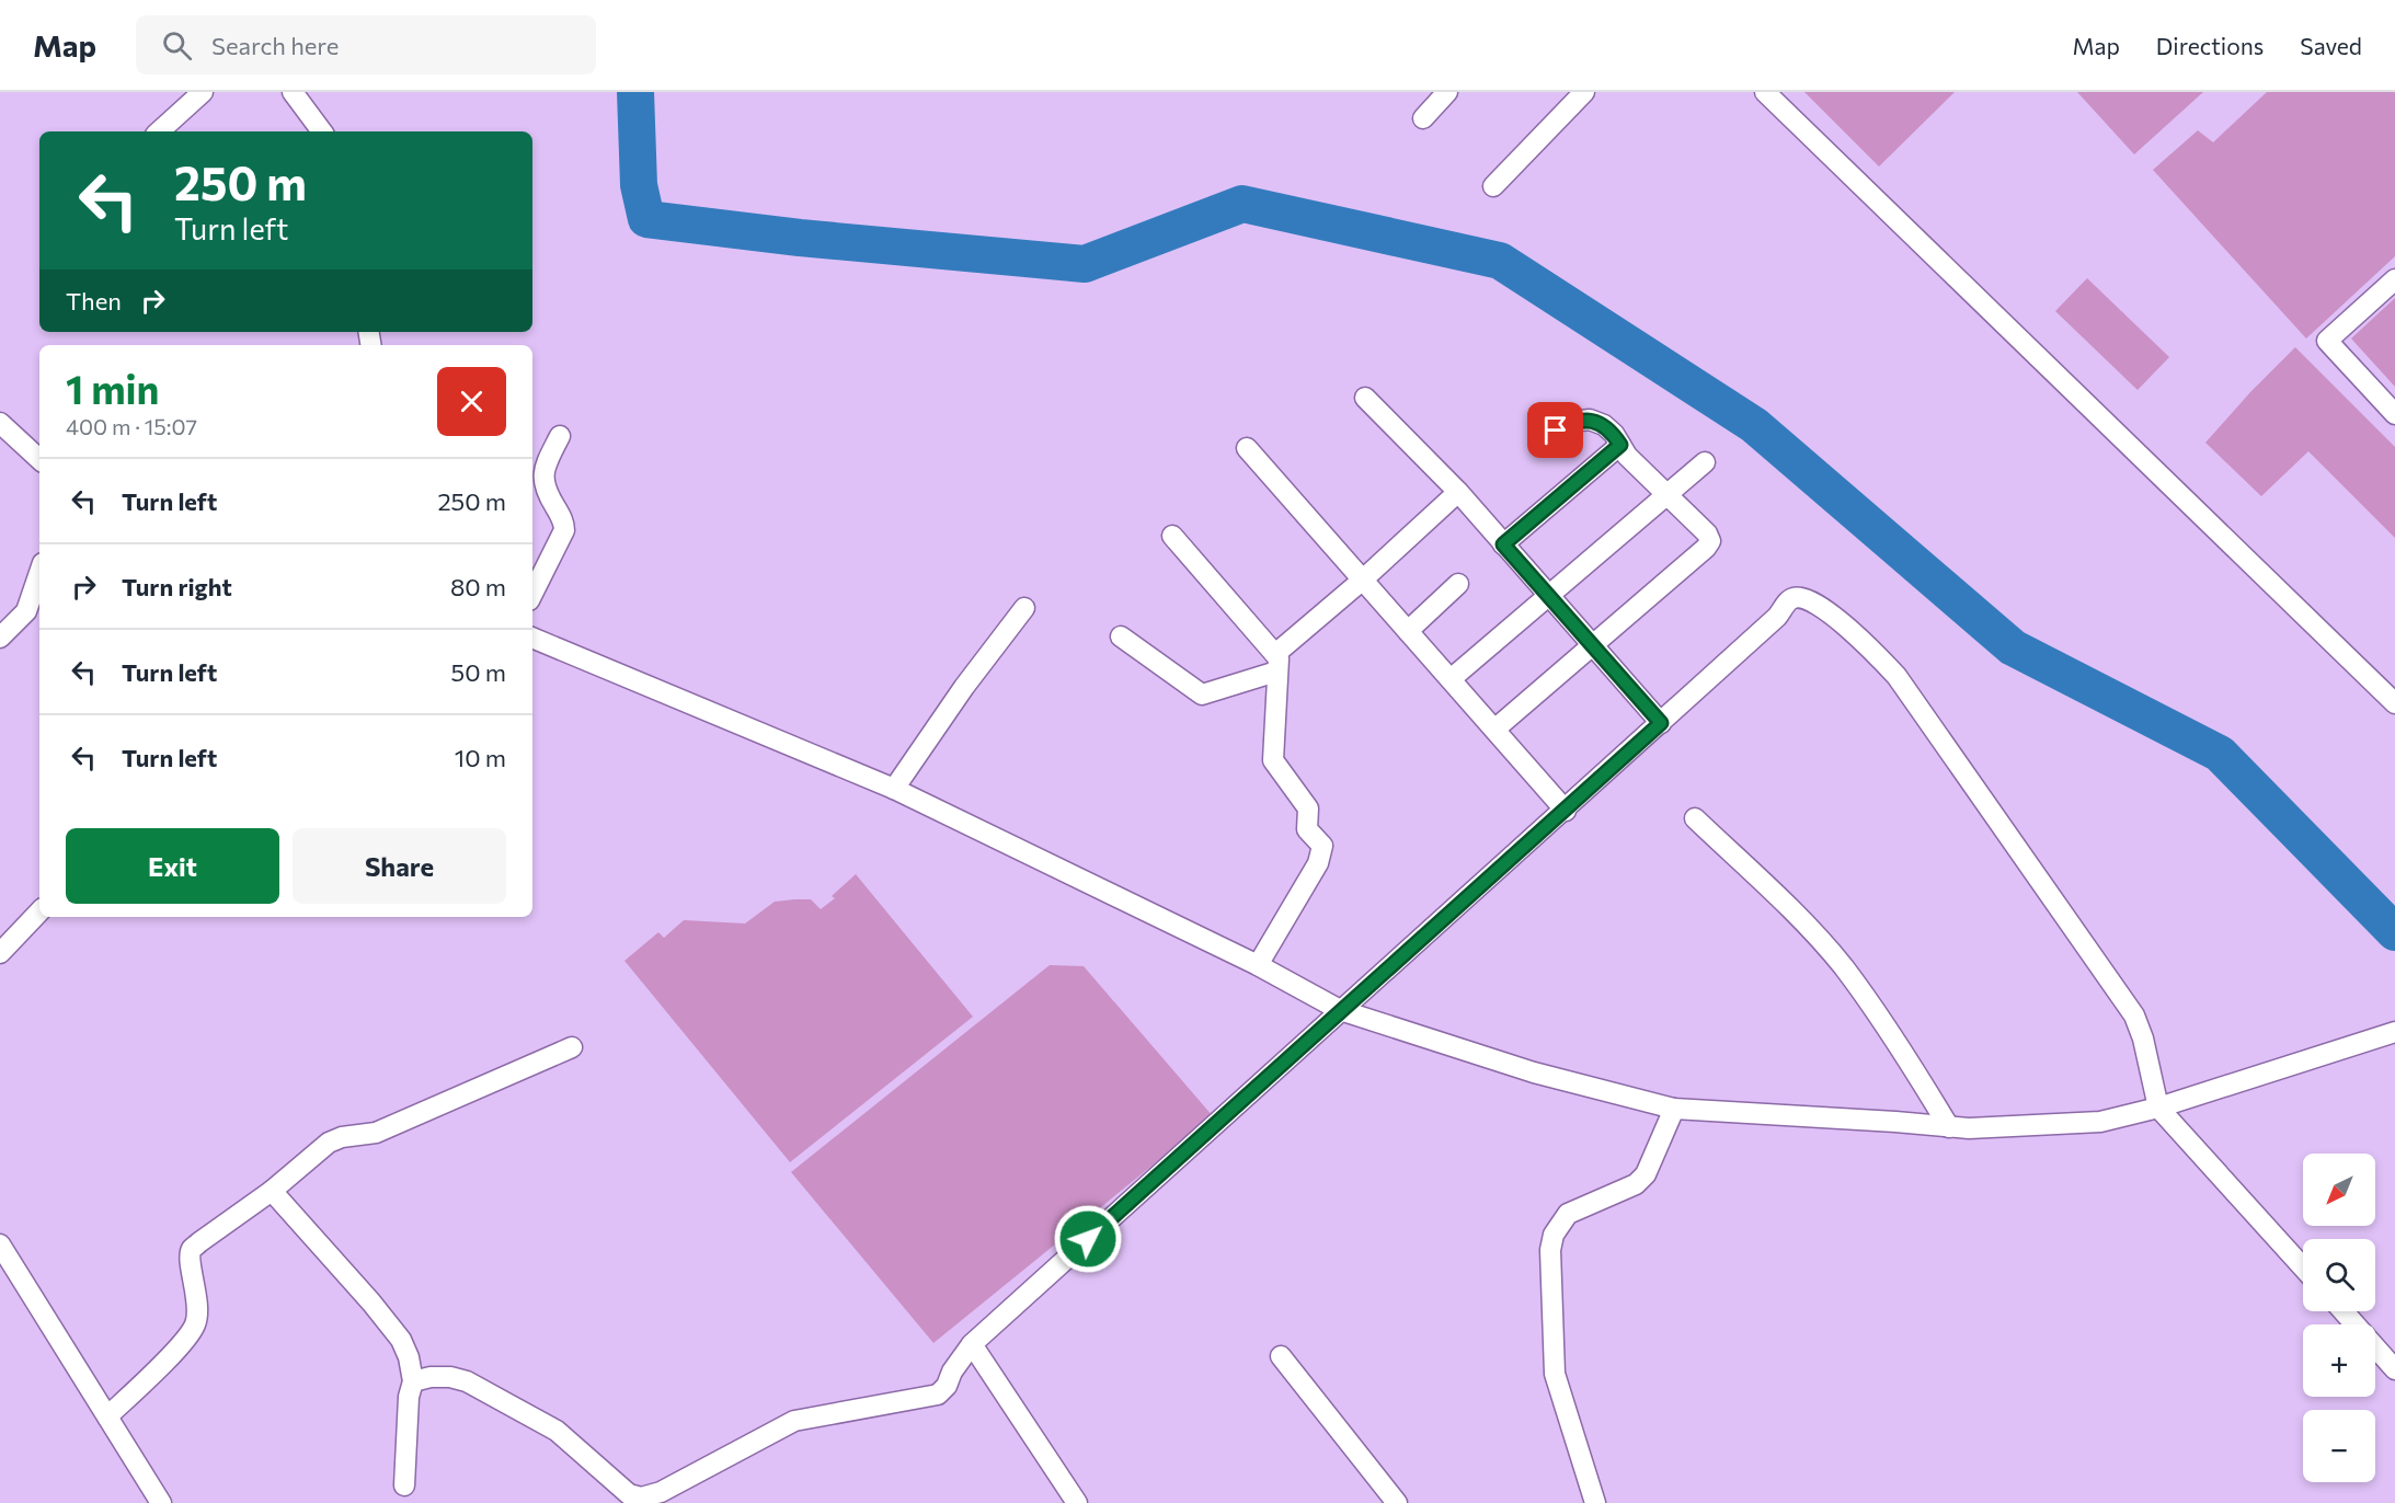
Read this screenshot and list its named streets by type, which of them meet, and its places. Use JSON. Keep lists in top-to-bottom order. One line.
{"north":"bottom left","page":{"header":"Map","search":"Search here","nav":["Map","Directions","Saved"],"turn":["250 m","Turn left"],"then":"Then","heading":["1 min","400 m · 15:07"],"list":[{"name":"Turn left","value":"250 m"},{"name":"Turn right","value":"80 m"},{"name":"Turn left","value":"50 m"},{"name":"Turn left","value":"10 m"}],"buttons":["Exit","Share"],"map_buttons":["+","−"]}}
